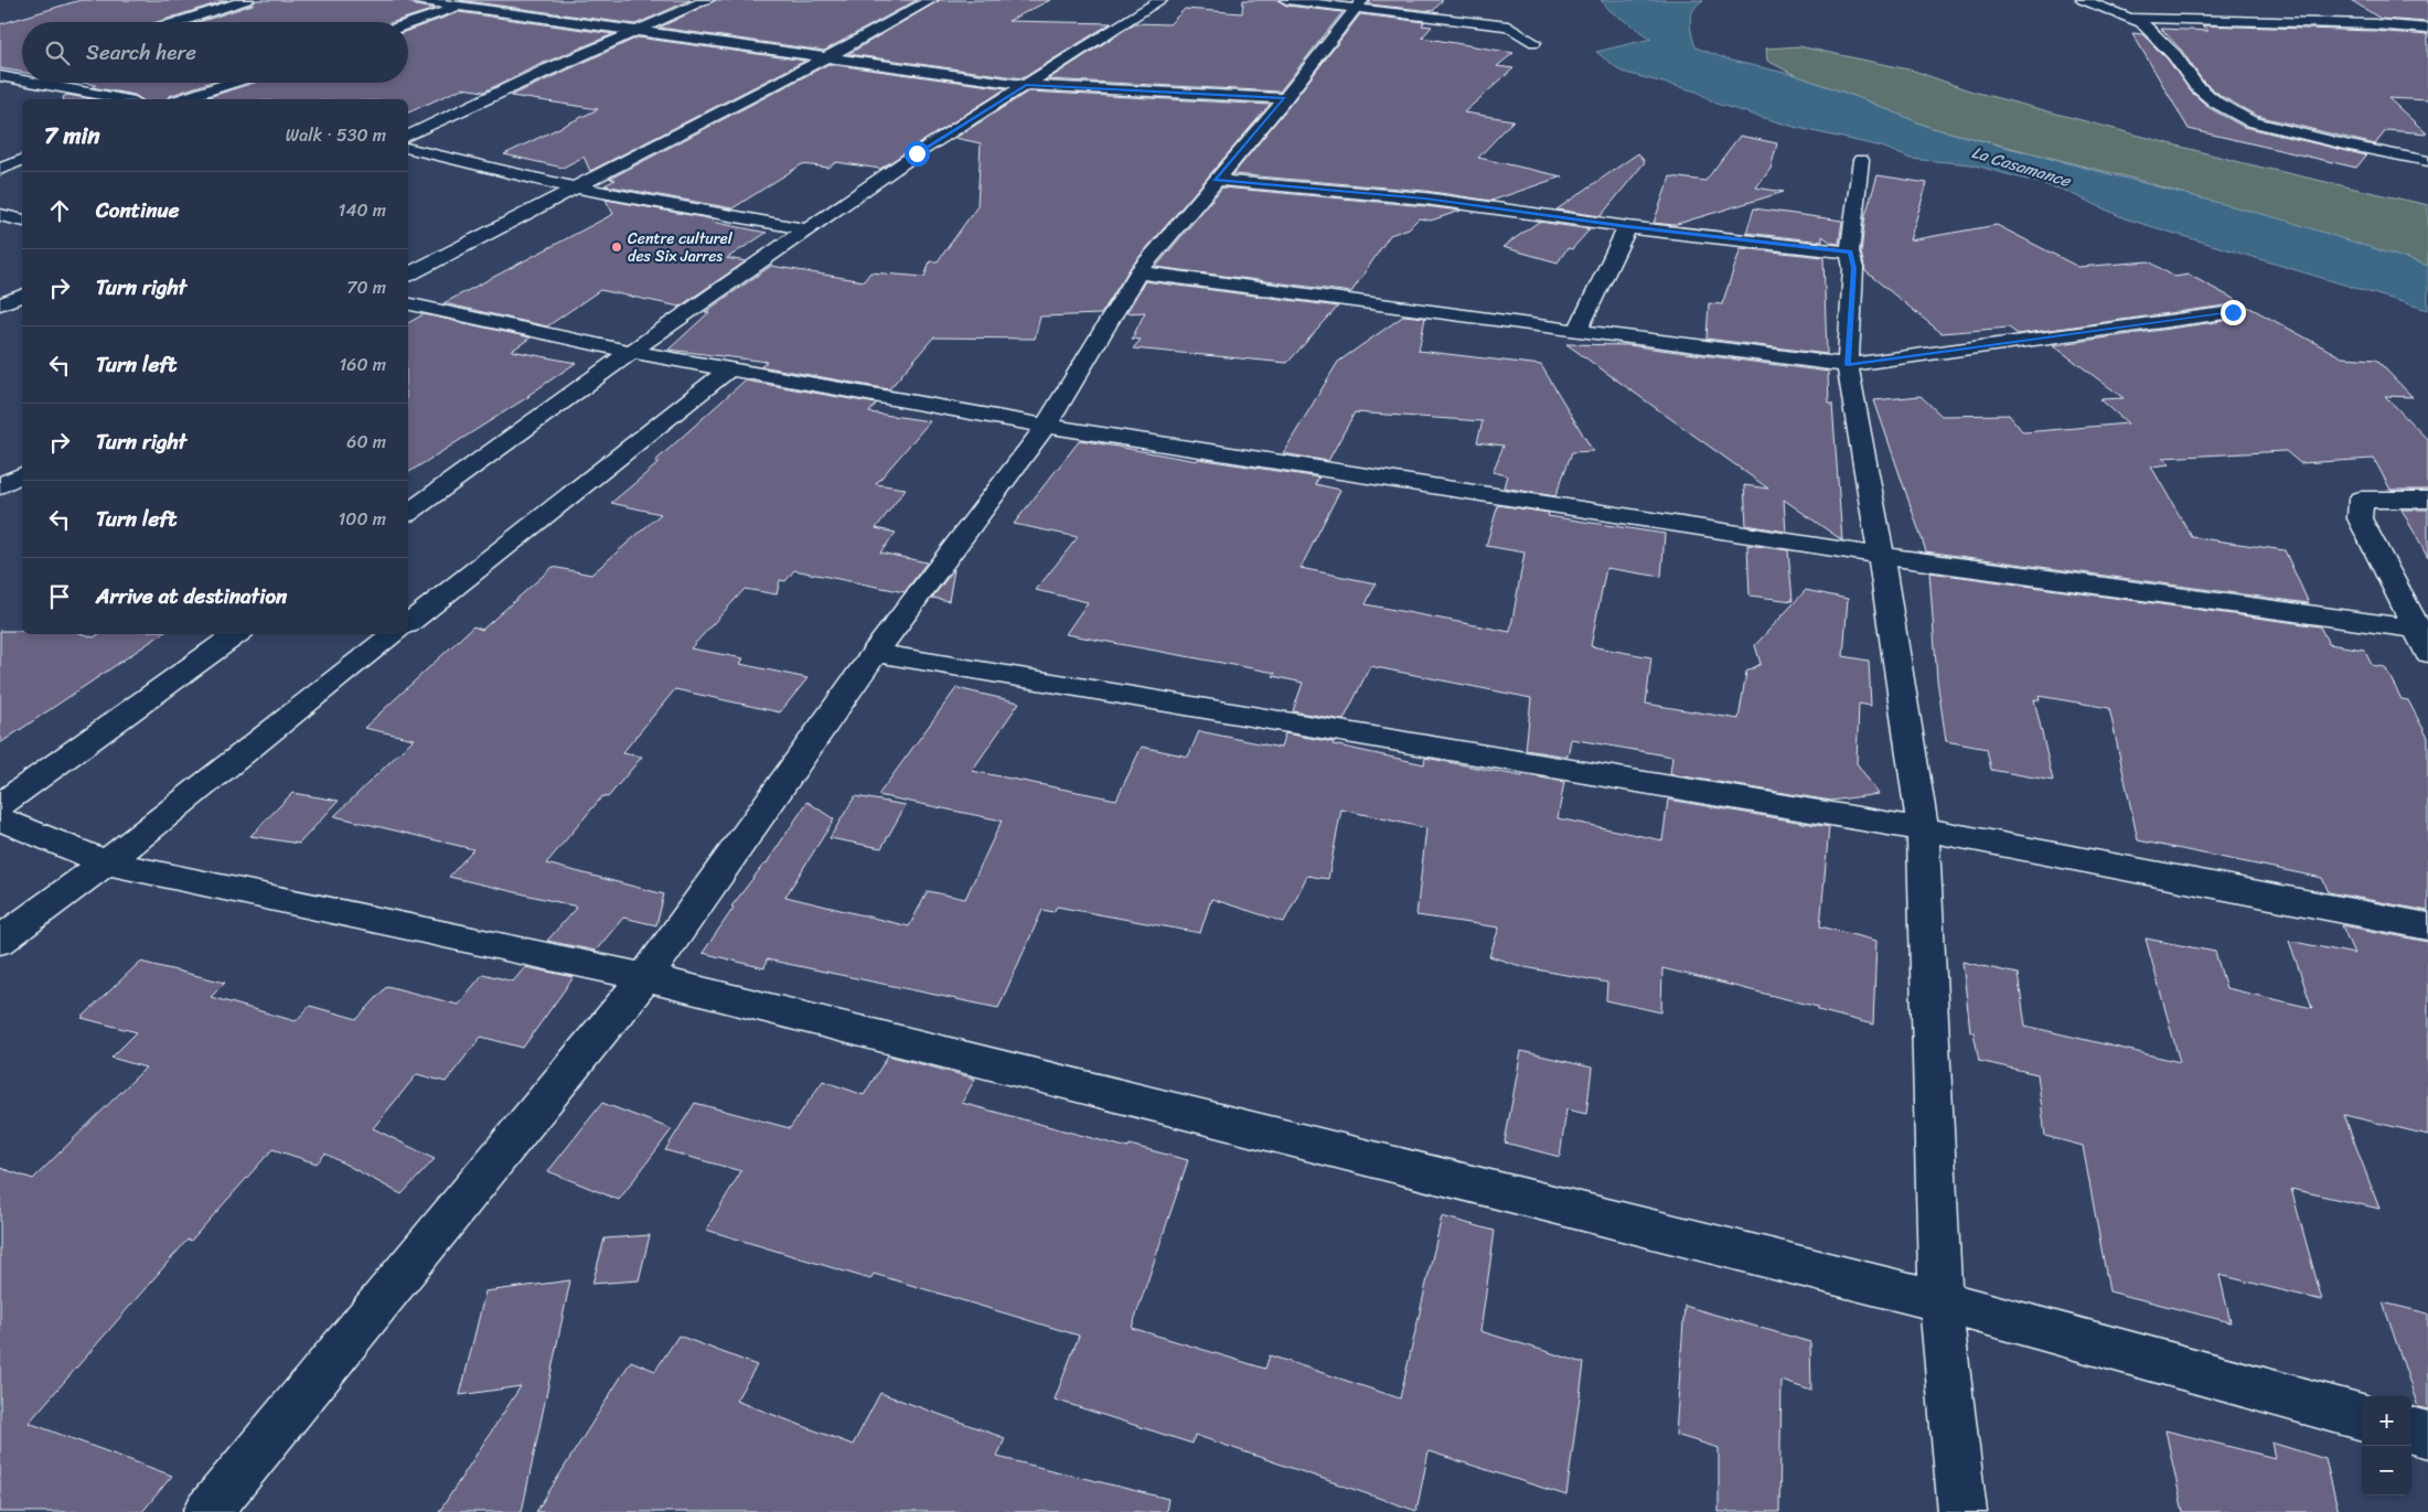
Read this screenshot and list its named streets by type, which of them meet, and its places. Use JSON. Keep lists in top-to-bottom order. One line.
{"water":["La Casamance"],"places":["Centre culturel des Six Jarres"],"page":{"search":"Search here","heading":["7 min","Walk · 530 m"],"list":[["Continue","140 m"],["Turn right","70 m"],["Turn left","160 m"],["Turn right","60 m"],["Turn left","100 m"],"Arrive at destination"],"map_buttons":["+","−"]}}
